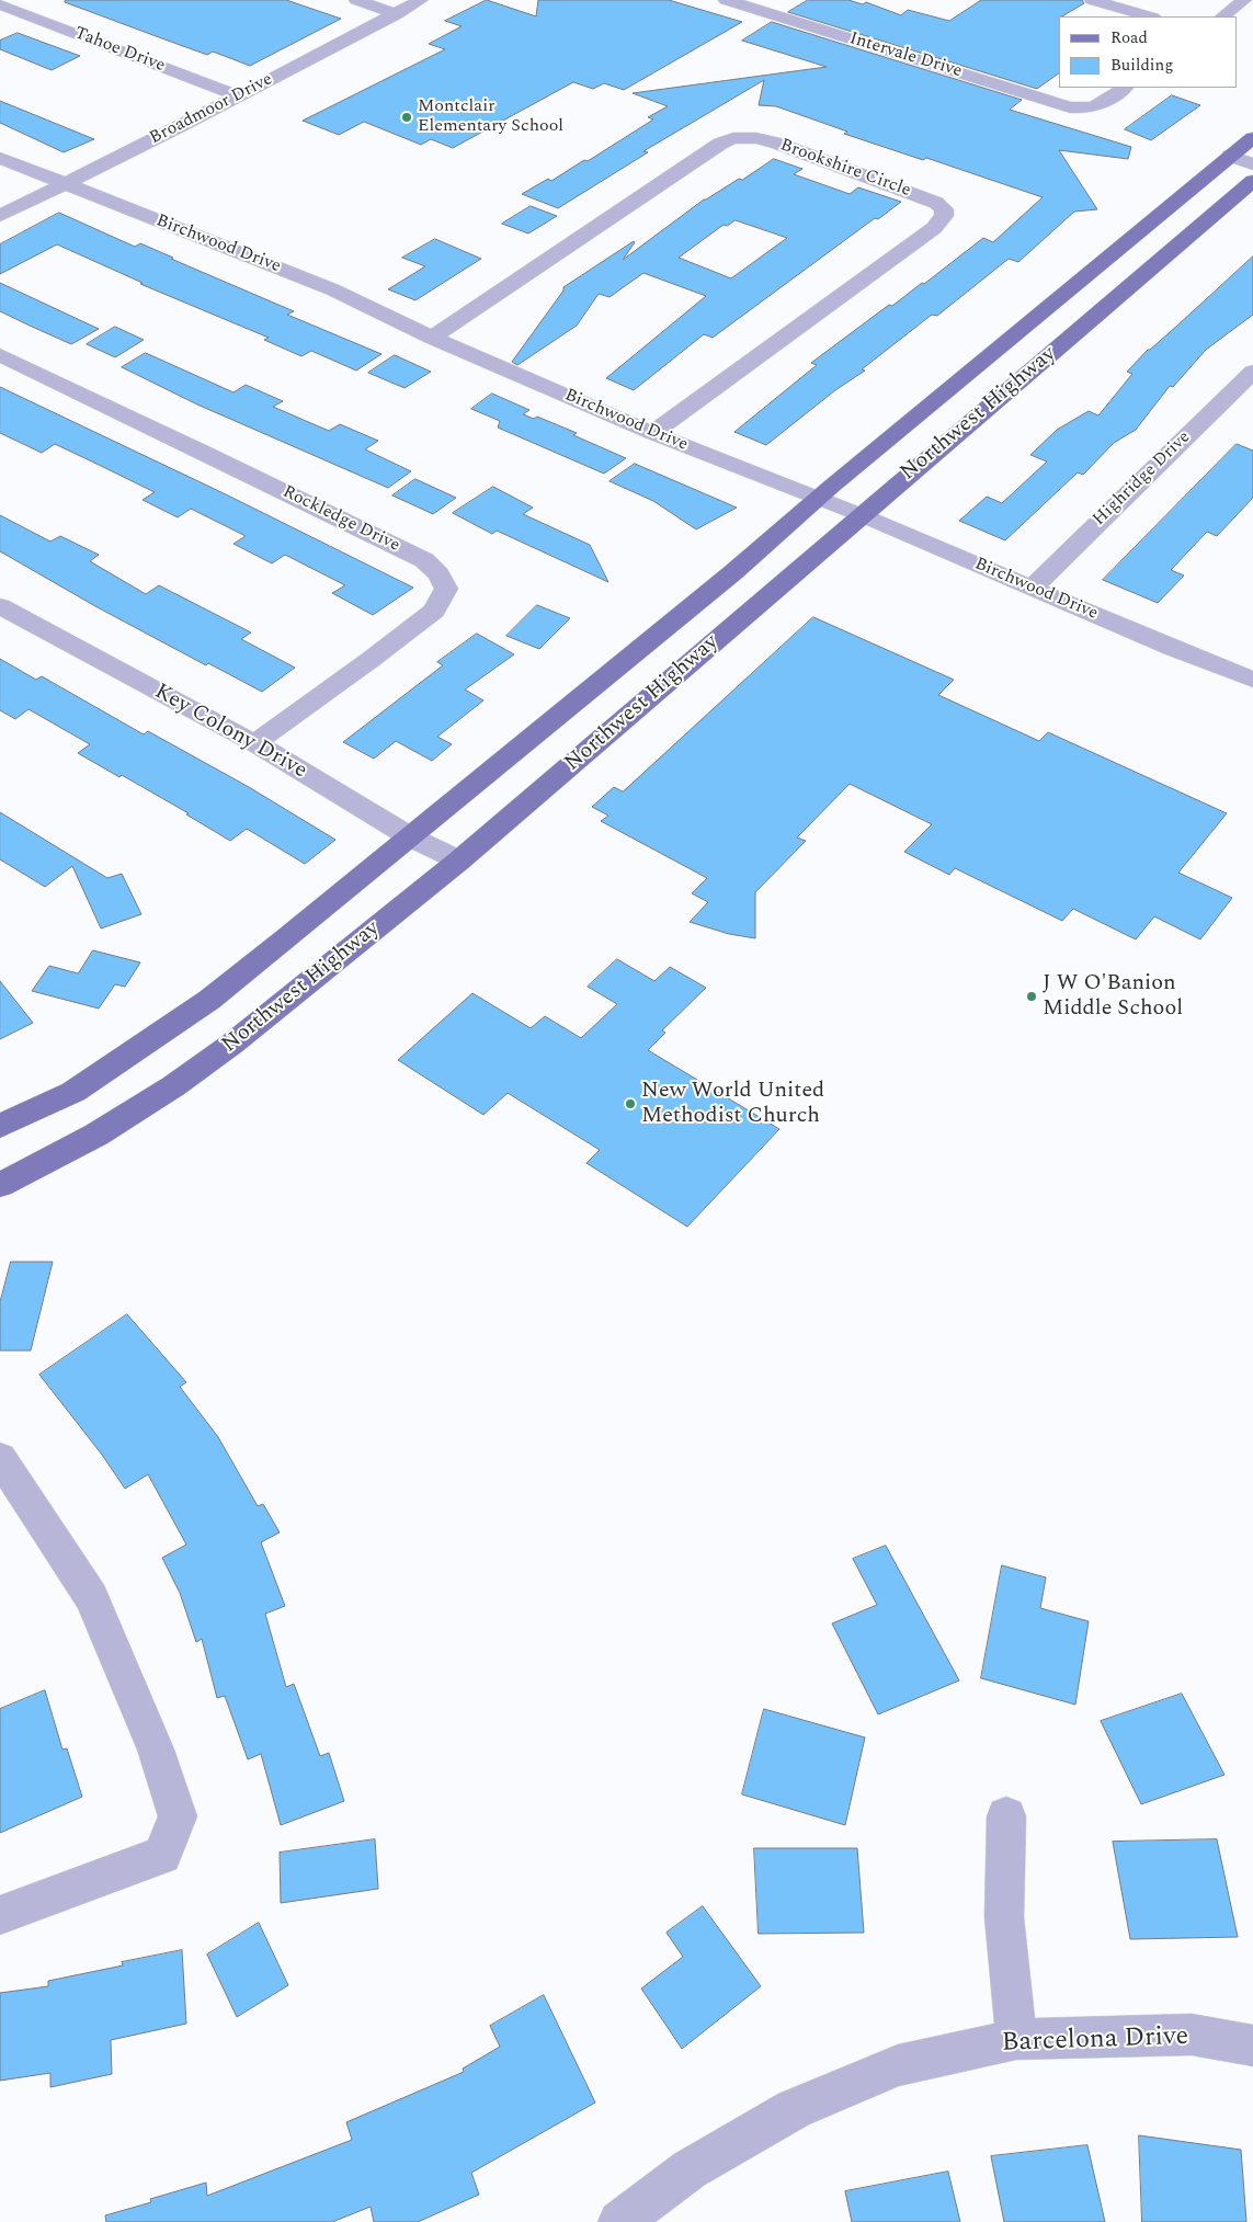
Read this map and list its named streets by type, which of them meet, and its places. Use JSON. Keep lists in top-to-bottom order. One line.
{"streets":{"main road":["Northwest Highway"],"street":["Tahoe Drive","Intervale Drive","Broadmoor Drive","Brookshire Circle","Birchwood Drive","Highridge Drive","Rockledge Drive","Key Colony Drive","Barcelona Drive"]},"crossings":[["Tahoe Drive","Broadmoor Drive"],["Broadmoor Drive","Birchwood Drive"],["Brookshire Circle","Birchwood Drive"],["Birchwood Drive","Northwest Highway"],["Birchwood Drive","Highridge Drive"],["Northwest Highway","Key Colony Drive"],["Rockledge Drive","Key Colony Drive"]],"places":["Montclair Elementary School","J W O'Banion Middle School","New World United Methodist Church"],"legend":["Road","Building"]}
